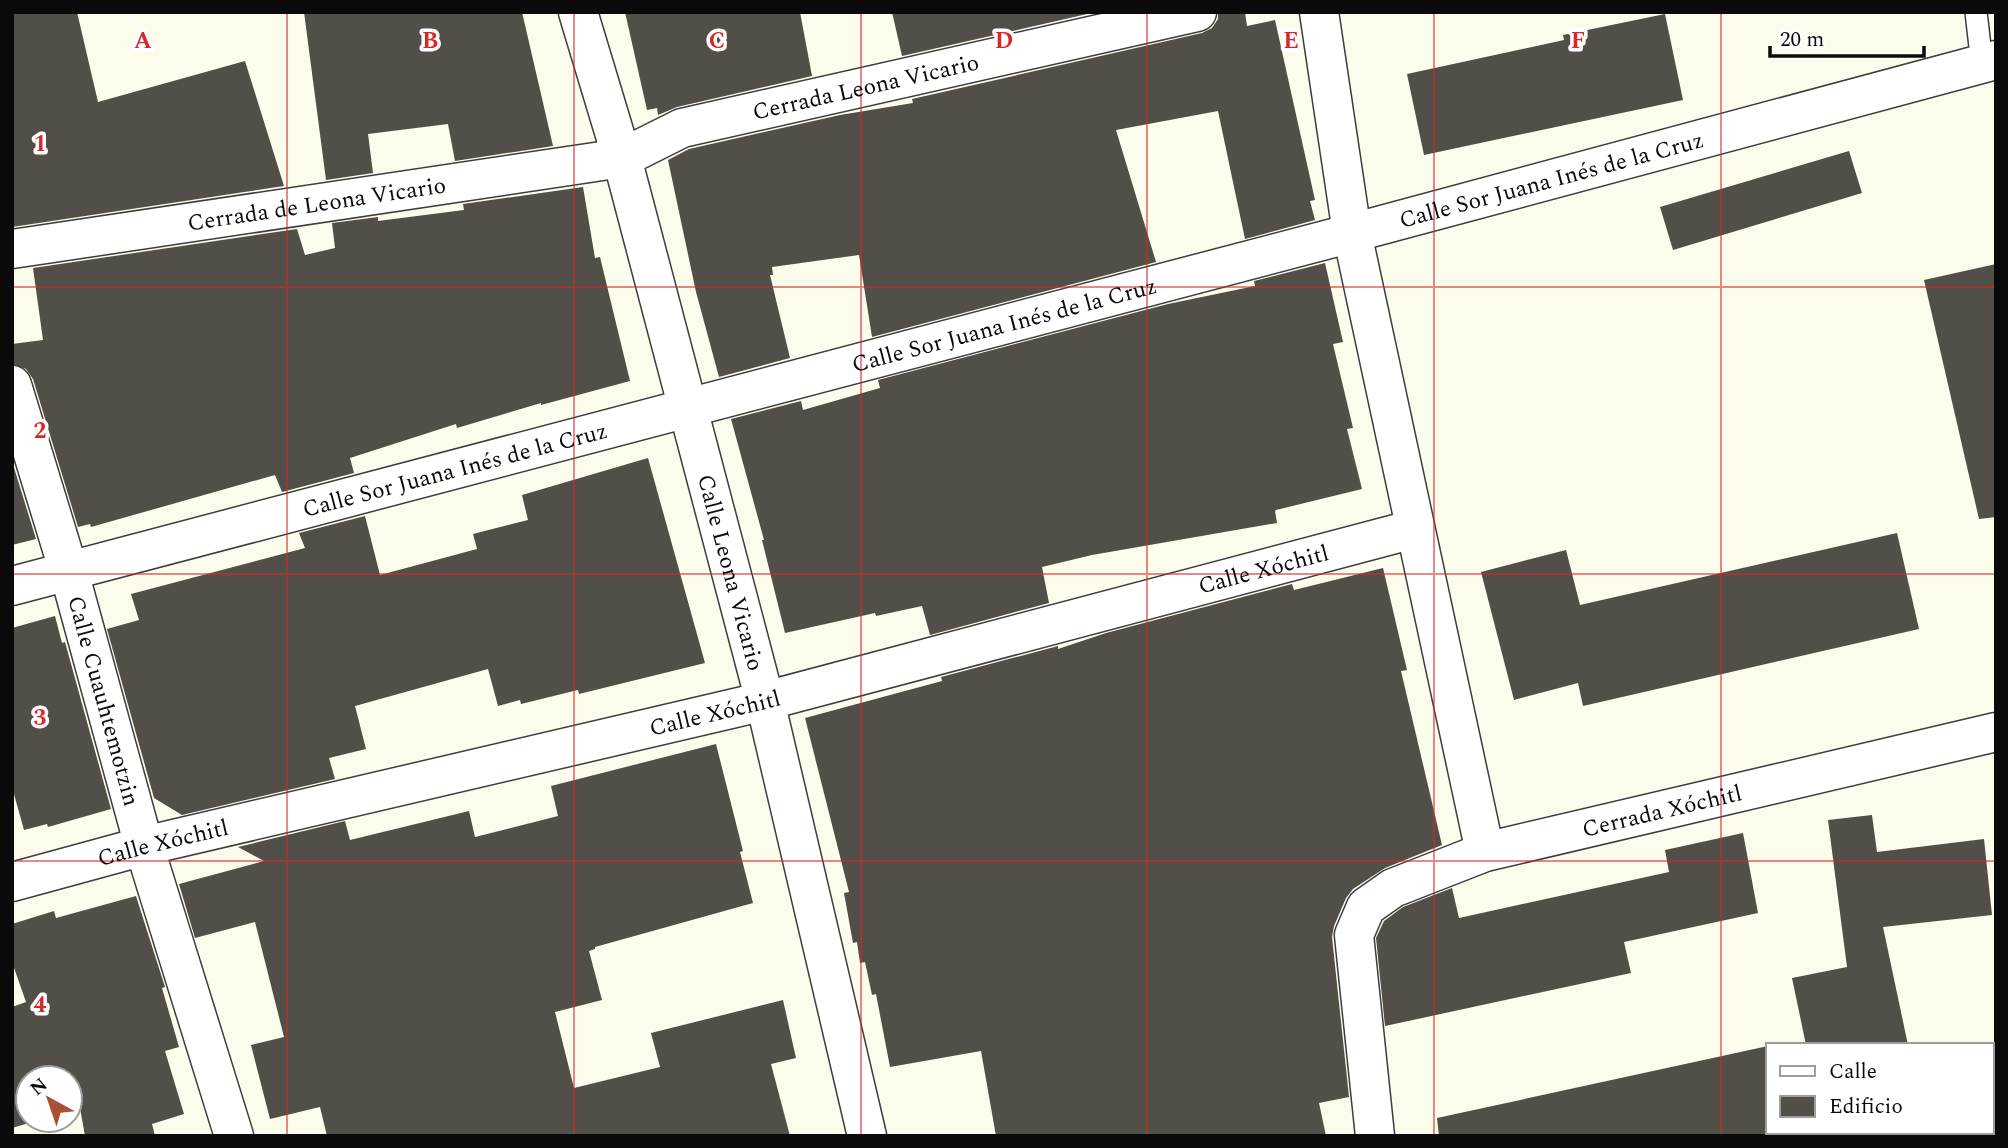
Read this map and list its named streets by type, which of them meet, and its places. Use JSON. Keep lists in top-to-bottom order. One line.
{"streets":{"street":["Cerrada Leona Vicario","Calle Sor Juana Inés de la Cruz","Cerrada de Leona Vicario","Calle Xóchitl","Calle Leona Vicario","Calle Cuauhtemotzin","Cerrada Xóchitl"]},"crossings":[["Cerrada Leona Vicario","Cerrada de Leona Vicario"],["Cerrada Leona Vicario","Calle Leona Vicario"],["Calle Sor Juana Inés de la Cruz","Calle Leona Vicario"],["Calle Sor Juana Inés de la Cruz","Calle Cuauhtemotzin"],["Cerrada de Leona Vicario","Calle Leona Vicario"],["Calle Xóchitl","Calle Leona Vicario"],["Calle Xóchitl","Calle Cuauhtemotzin"]],"legend":["Calle","Edificio"],"scale_bar":"20 m","north":"top left","grid":{"columns":["A","B","C","D","E","F"],"rows":["1","2","3","4"]}}
